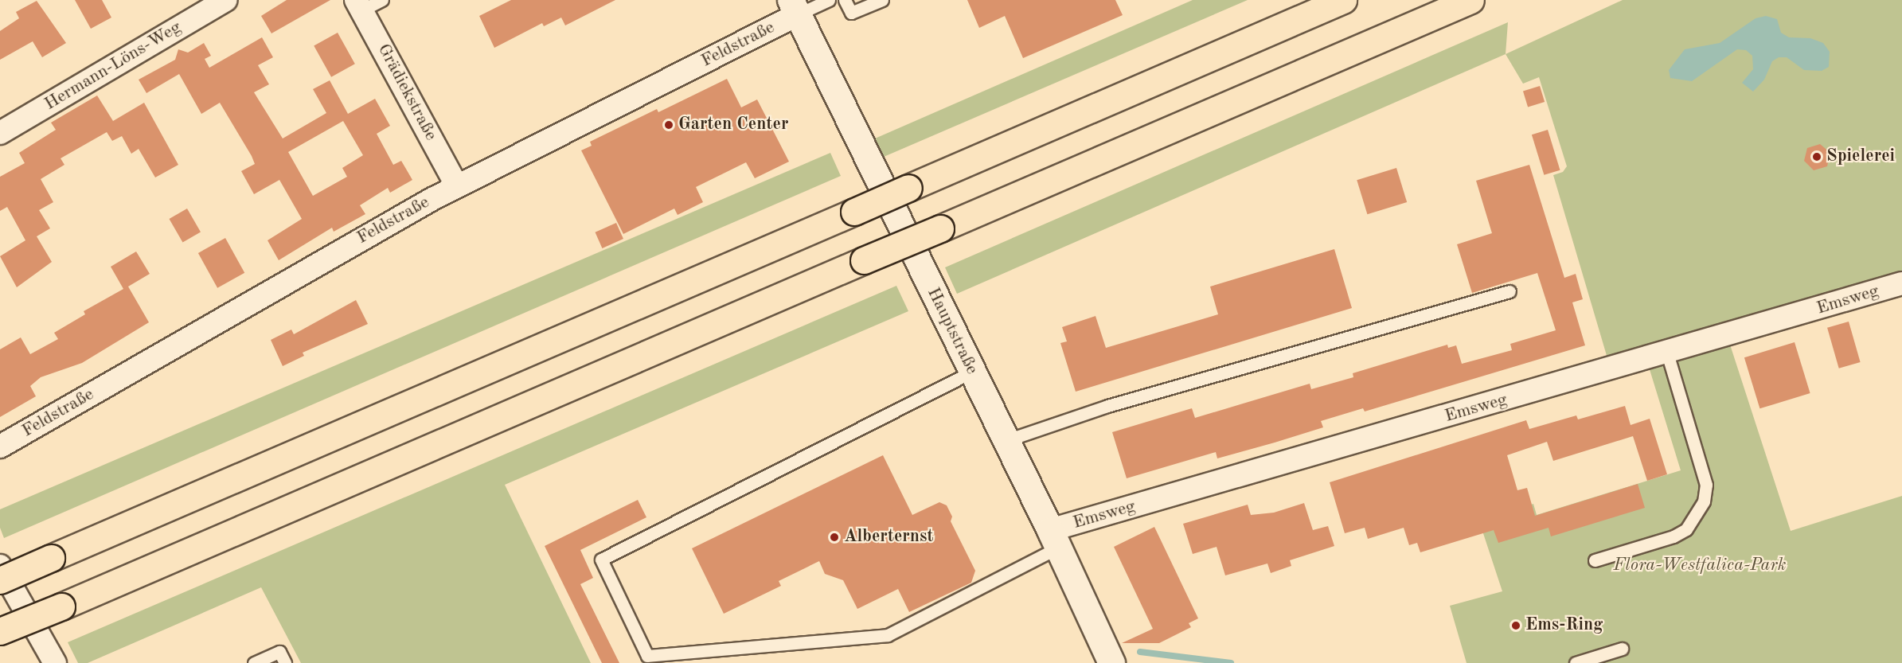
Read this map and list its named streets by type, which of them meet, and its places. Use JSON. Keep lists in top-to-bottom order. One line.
{"streets":{"street":["Feldstraße","Hermann-Löns-Weg","Grädiekstraße","Emsweg","Hauptstraße"]},"crossings":[["Feldstraße","Grädiekstraße"],["Feldstraße","Hauptstraße"],["Emsweg","Hauptstraße"]],"parks":["Flora-Westfalica-Park"],"places":["Garten Center","Spielerei","Alberternst","Ems-Ring"]}
